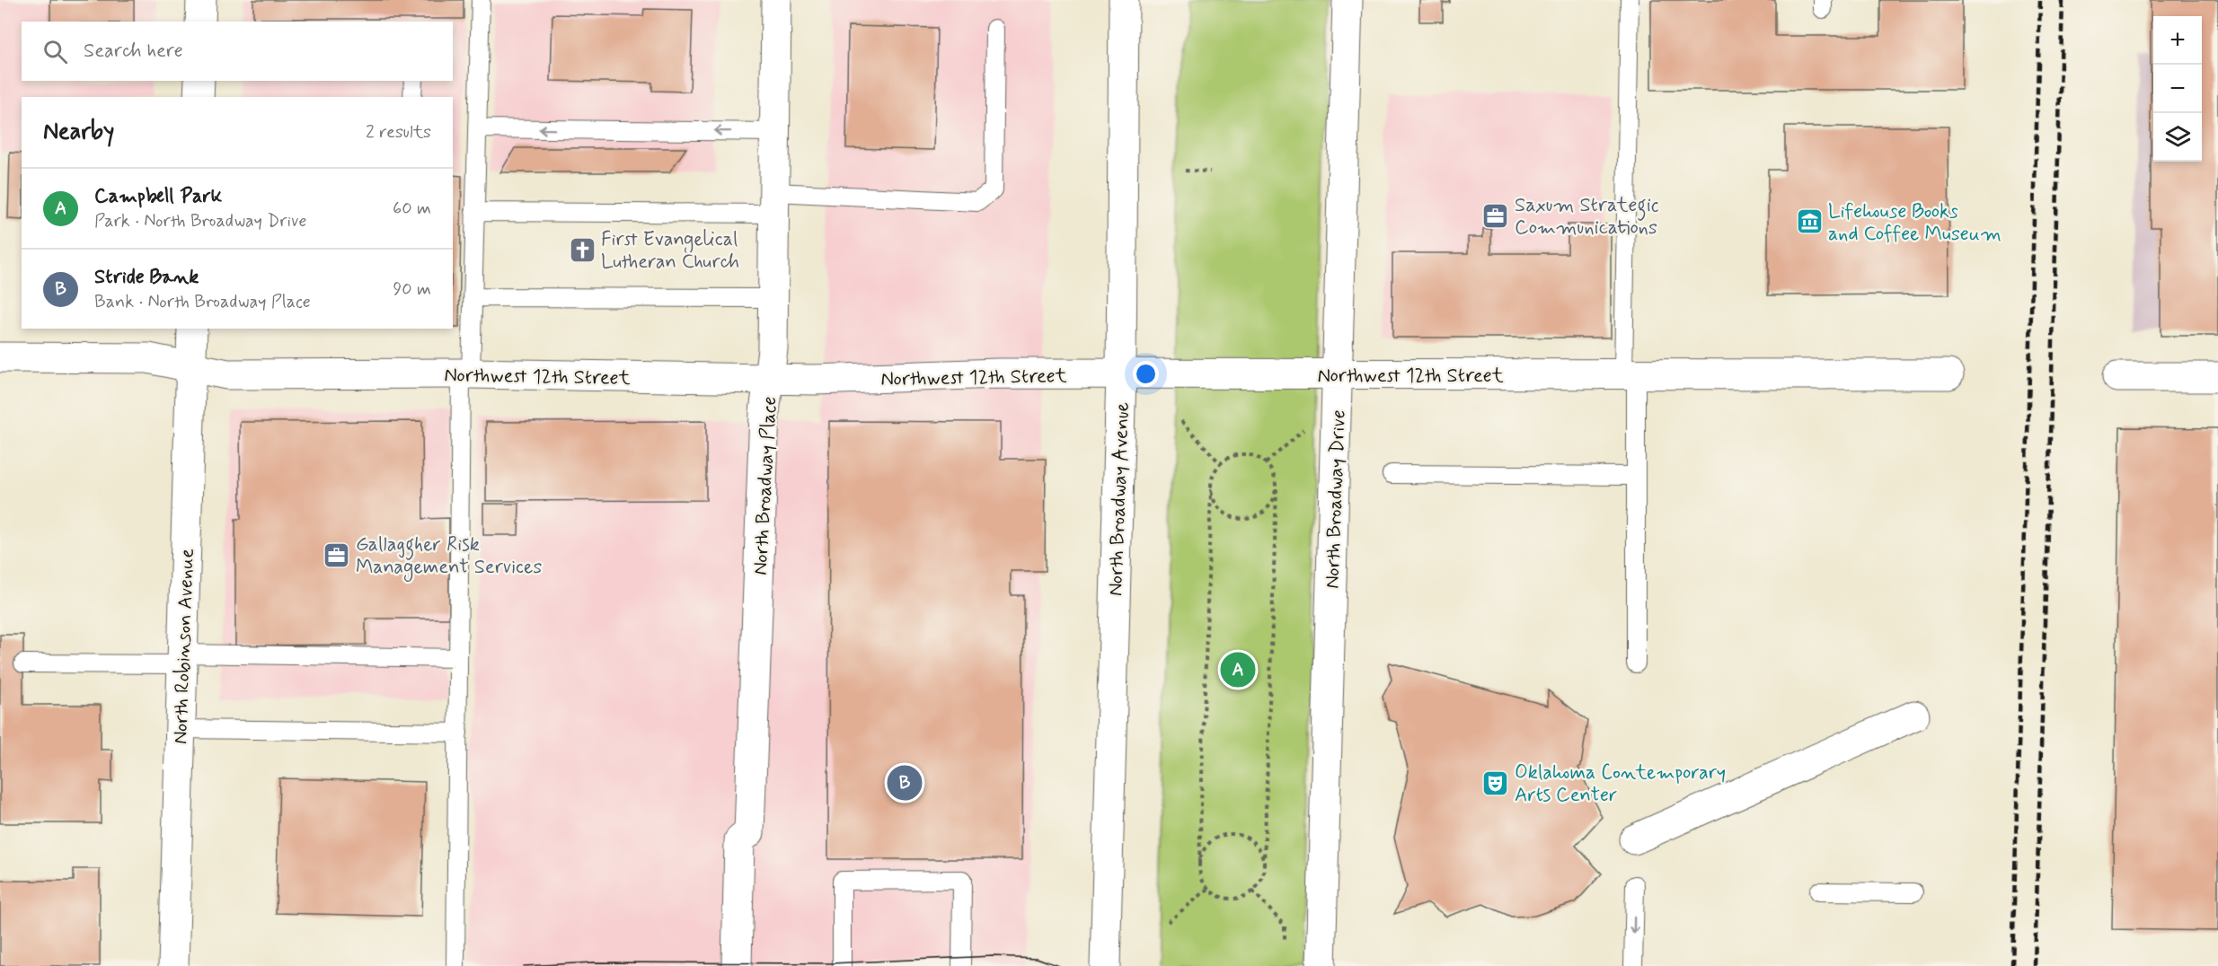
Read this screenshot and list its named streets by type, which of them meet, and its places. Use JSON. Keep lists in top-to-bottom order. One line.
{"streets":{"street":["Northwest 12th Street","North Broadway Place","North Broadway Avenue","North Broadway Drive","North Robinson Avenue"]},"crossings":[["Northwest 12th Street","North Broadway Place"],["Northwest 12th Street","North Broadway Avenue"],["Northwest 12th Street","North Broadway Drive"],["Northwest 12th Street","North Robinson Avenue"]],"places":{"office":["Saxum Strategic Communications","Gallaggher Risk Management Services"],"museum":["Lifehouse Books and Coffee Museum"],"church":["First Evangelical Lutheran Church"],"theatre":["Oklahoma Contemporary Arts Center"]},"page":{"map_buttons":["+","−"],"search":"Search here","heading":["Nearby","2 results"],"list":[{"mark":"A","name":"Campbell Park","note":"Park · North Broadway Drive","value":"60 m"},{"mark":"B","name":"Stride Bank","note":"Bank · North Broadway Place","value":"90 m"}],"pins":["A","B"]}}
